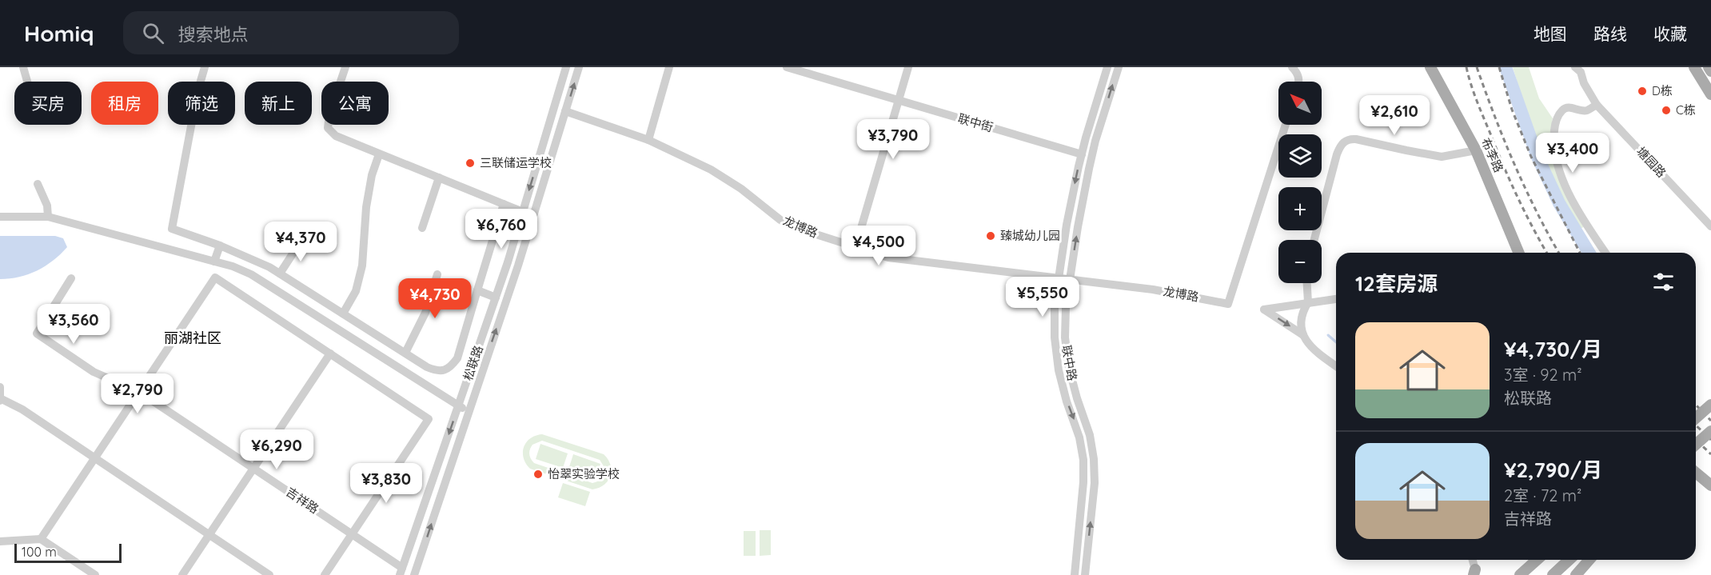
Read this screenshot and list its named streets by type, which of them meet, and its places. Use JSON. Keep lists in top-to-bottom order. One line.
{"streets":{"main road":["布李路"],"street":["联中街","塘园路","龙博路","松联路","联中路","吉祥路"]},"crossings":[["联中街","联中路"],["龙博路","松联路"],["龙博路","联中路"],["松联路","吉祥路"]],"districts":["丽湖社区"],"places":["D栋","C栋","三联储运学校","臻城幼儿园","怡翠实验学校"],"scale_bar":"100 m","north":"top left","page":{"header":"Homiq","search":"搜索地点","nav":["地图","路线","收藏"],"map_buttons":["+","−"],"chip":["买房","租房","筛选","新上","公寓"],"price":["¥2,610","¥3,790","¥3,400","¥6,760","¥4,370","¥4,500","¥5,550","¥4,730","¥3,560","¥2,790","¥6,290","¥3,830"],"heading":"12套房源","list":[{"name":"¥4,730/月","note":"3室 · 92 m² · 松联路"},{"name":"¥2,790/月","note":"2室 · 72 m² · 吉祥路"}],"scale":"100 m"}}
